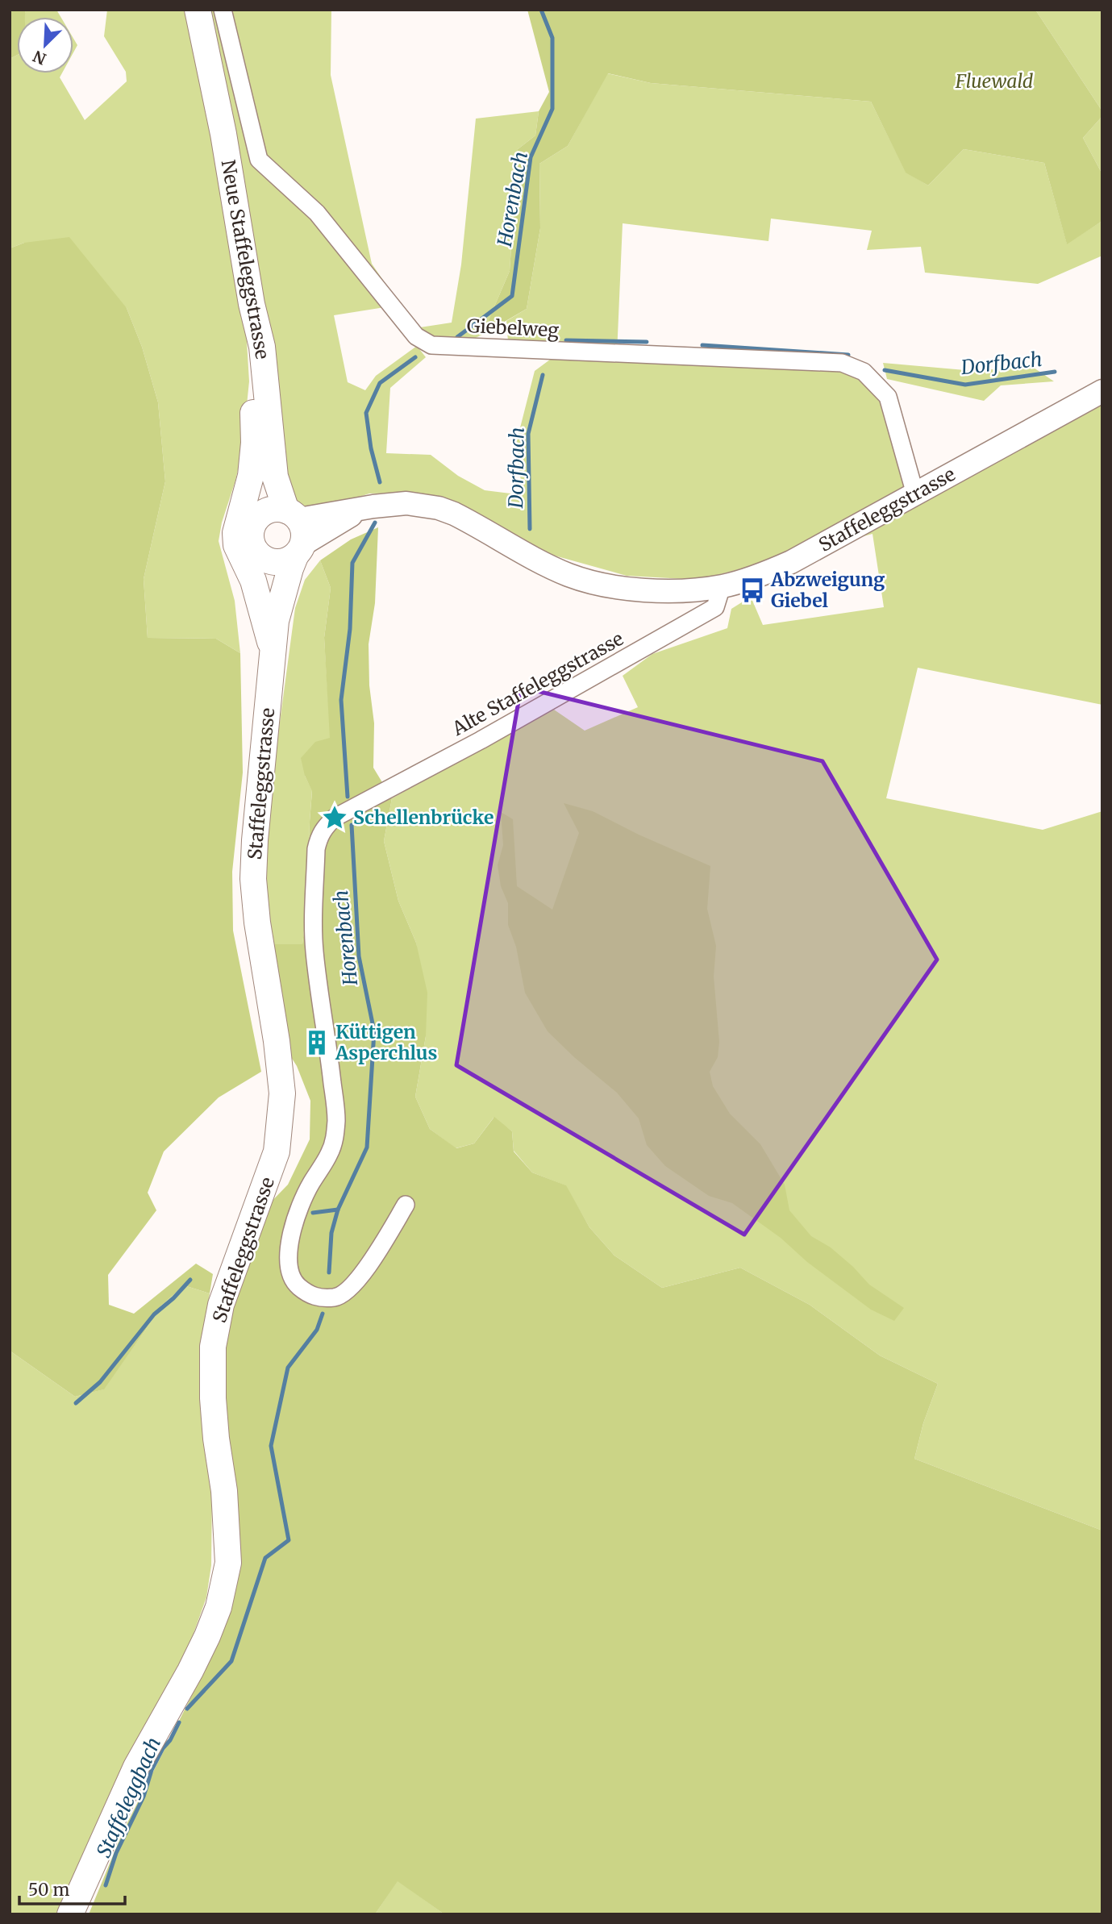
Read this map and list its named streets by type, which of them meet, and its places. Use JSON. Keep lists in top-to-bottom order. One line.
{"streets":{"main road":["Neue Staffeleggstrasse","Staffeleggstrasse"],"street":["Giebelweg","Alte Staffeleggstrasse"]},"crossings":[["Neue Staffeleggstrasse","Staffeleggstrasse"],["Giebelweg","Staffeleggstrasse"],["Staffeleggstrasse","Alte Staffeleggstrasse"]],"water":["Horenbach","Dorfbach","Staffeleggbach"],"parks":["Fluewald"],"places":{"bus stop":["Abzweigung Giebel"],"place":["Schellenbrücke"],"building":["Küttigen Asperchlus"]},"scale_bar":"50 m","north":"bottom left"}
